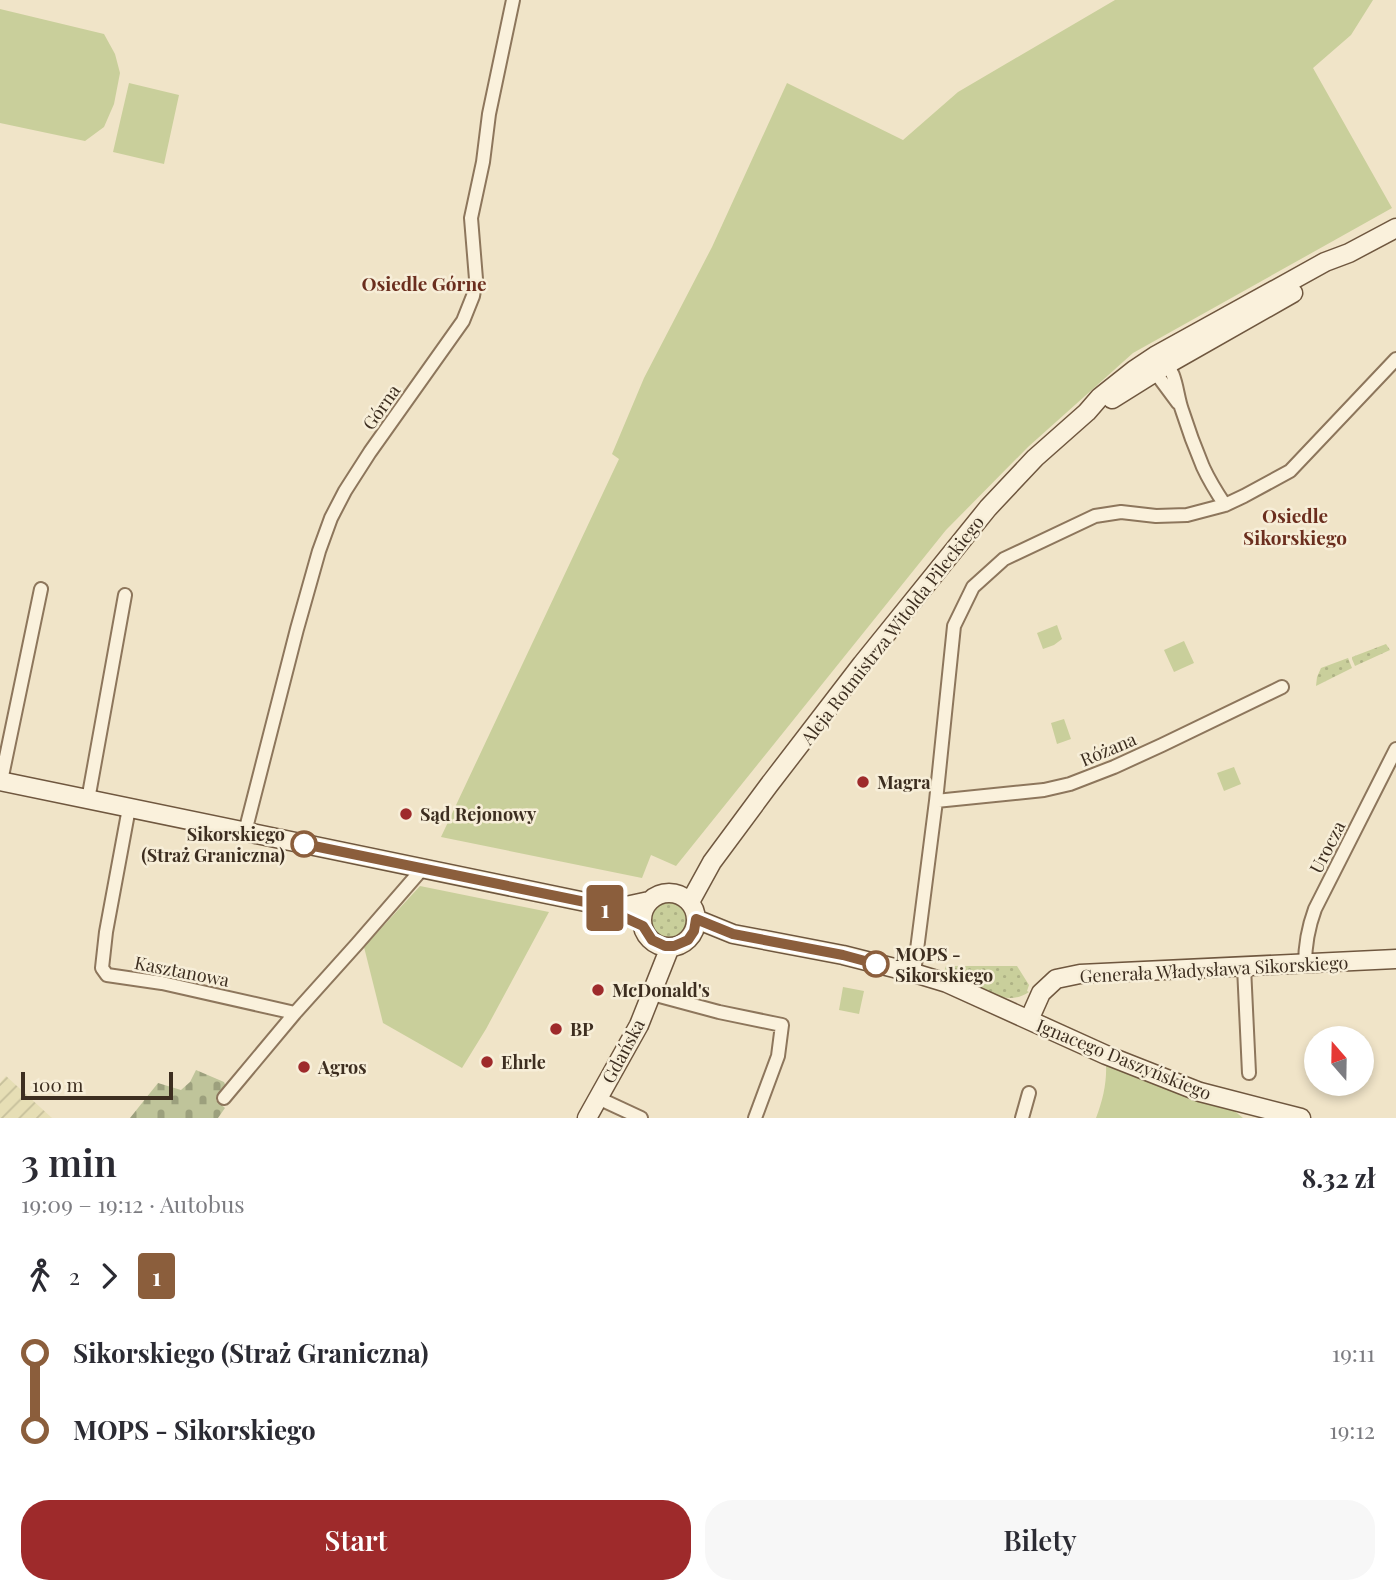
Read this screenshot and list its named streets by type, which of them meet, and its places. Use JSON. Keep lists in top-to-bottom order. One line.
{"streets":{"main road":["Aleja Rotmistrza Witolda Pileckiego","Generała Władysława Sikorskiego","Gdańska","Ignacego Daszyńskiego"],"street":["Górna","Różana","Urocza","Kasztanowa"]},"crossings":[["Aleja Rotmistrza Witolda Pileckiego","Gdańska"],["Urocza","Generała Władysława Sikorskiego"],["Generała Władysława Sikorskiego","Ignacego Daszyńskiego"]],"districts":["Osiedle Górne","Osiedle Sikorskiego"],"places":["Magra","Sąd Rejonowy","Sikorskiego (Straż Graniczna)","MOPS - Sikorskiego","McDonald's","BP","Ehrle","Agros"],"lines":["bus line 1"],"scale_bar":"100 m","north":"top","page":{"on_map":"1","scale":"100 m","heading":["3 min","19:09 – 19:12 · Autobus","8.32 zł"],"legs":["2","1"],"list":[{"name":"Sikorskiego (Straż Graniczna)","value":"19:11"},{"name":"MOPS - Sikorskiego","value":"19:12"}],"buttons":["Start","Bilety"]}}
